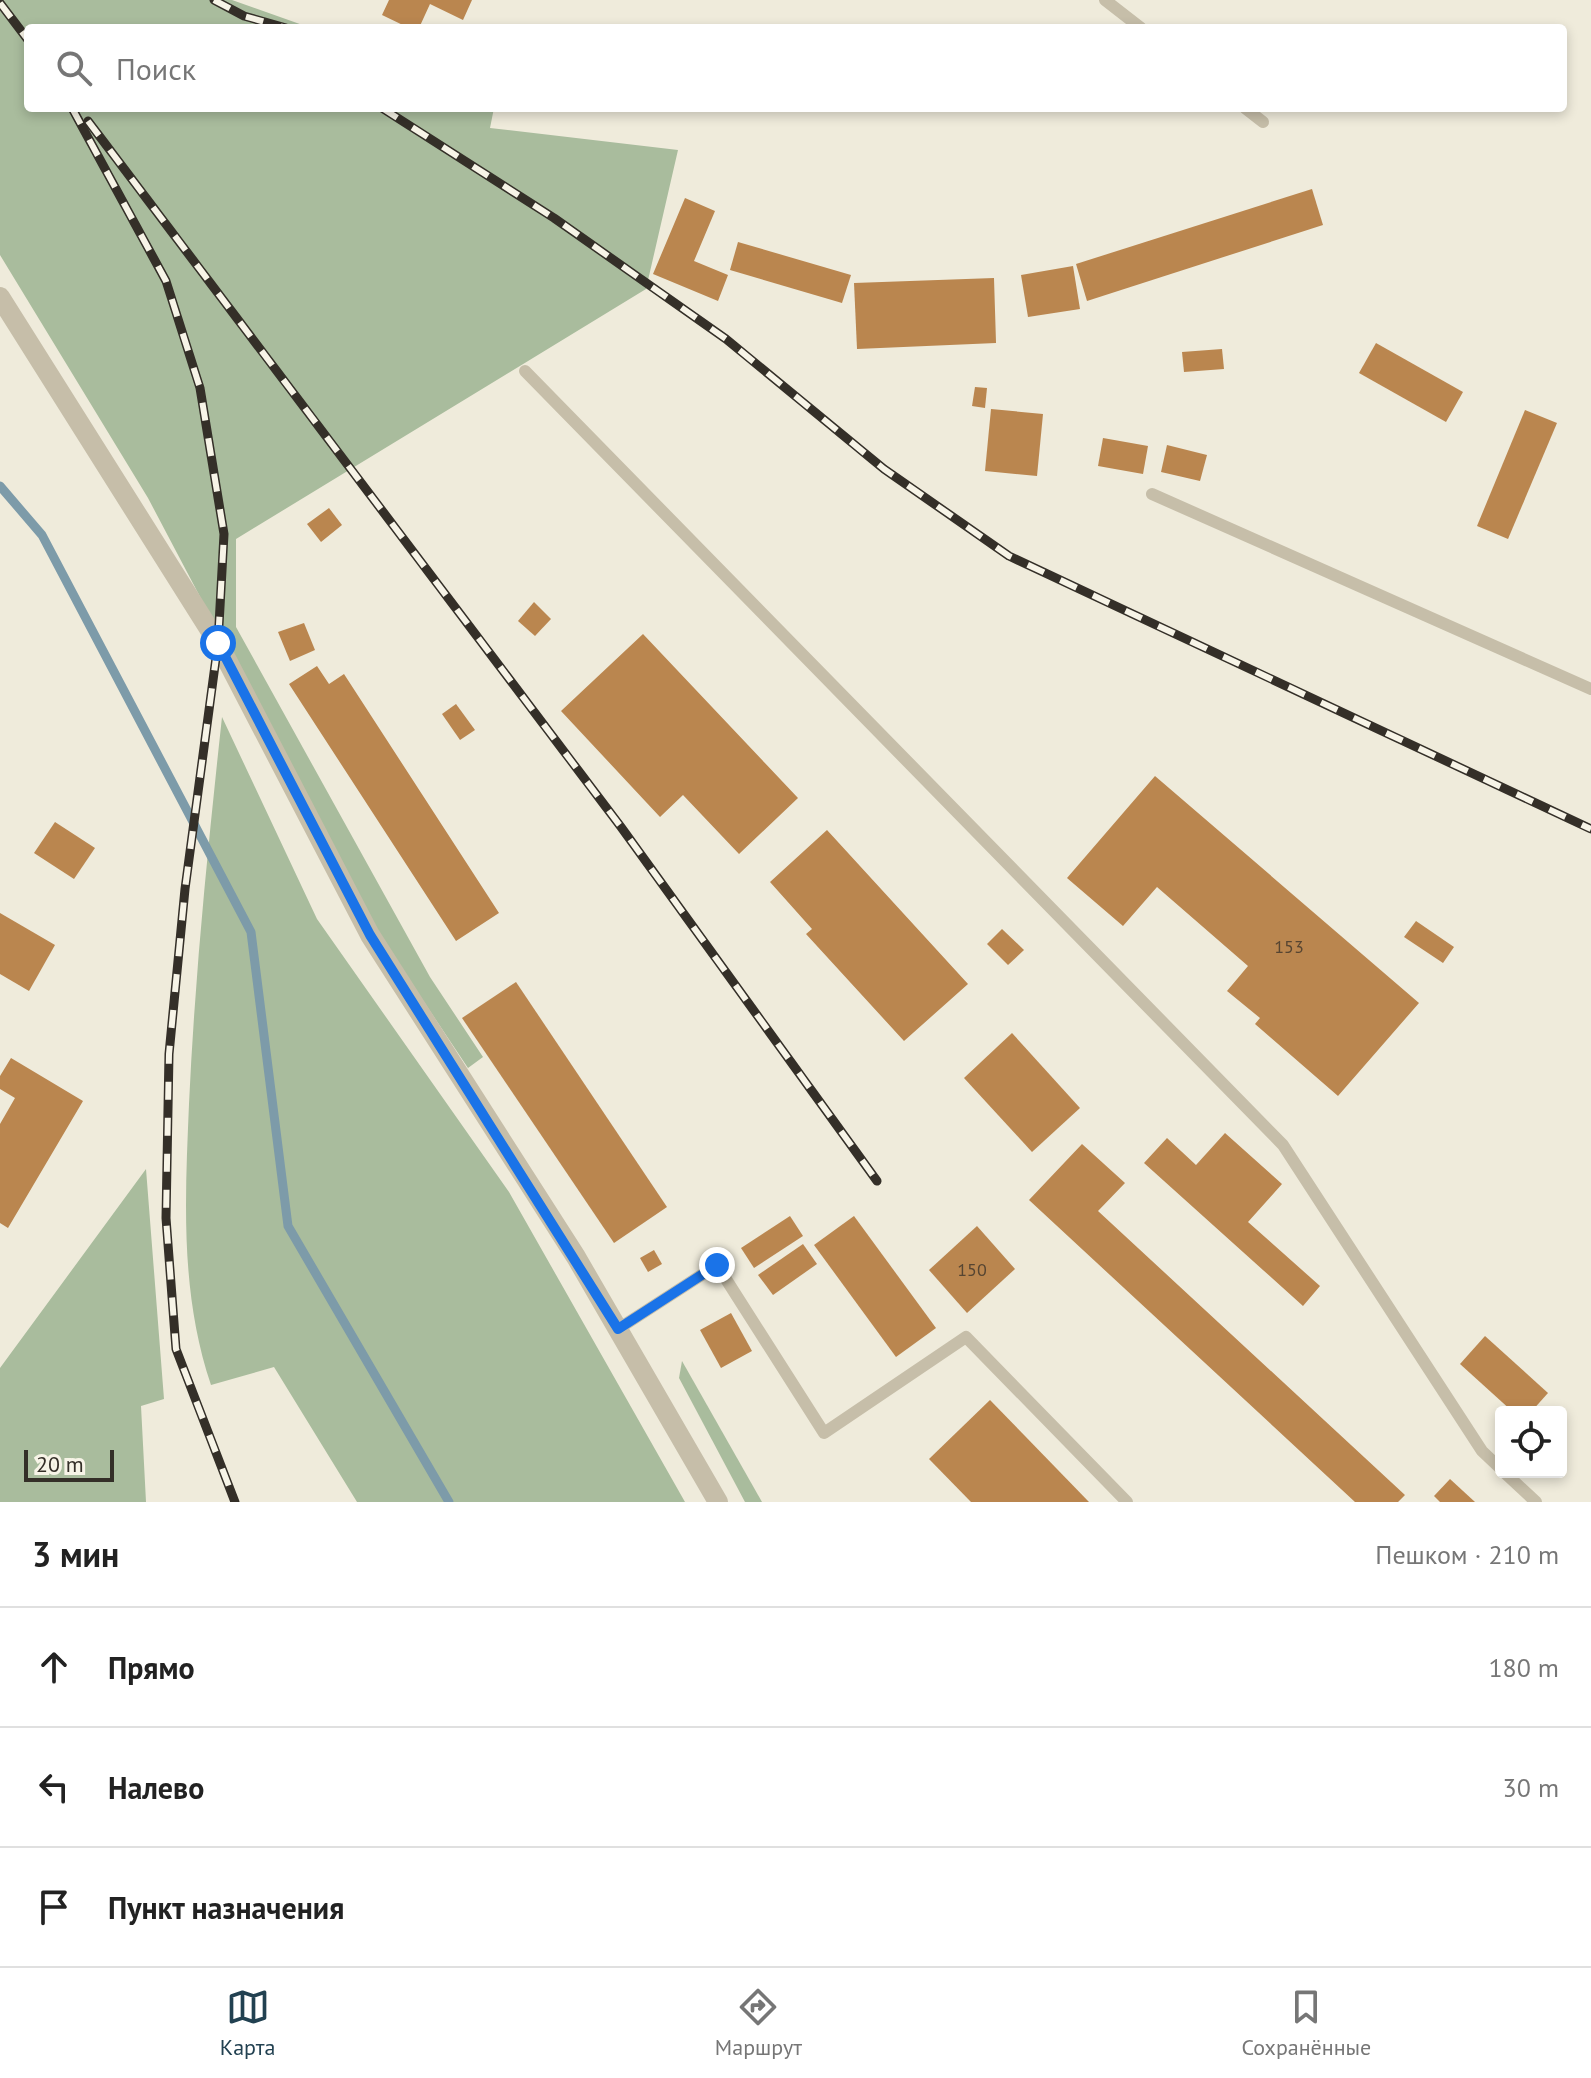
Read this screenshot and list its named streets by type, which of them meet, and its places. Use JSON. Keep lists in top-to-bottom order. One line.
{"house_numbers":["153","150"],"scale_bar":"20 m","page":{"search":"Поиск","scale":"20 m","heading":["3 мин","Пешком · 210 m"],"list":[["Прямо","180 m"],["Налево","30 m"],"Пункт назначения"],"nav":["Карта","Маршрут","Сохранённые"]}}
